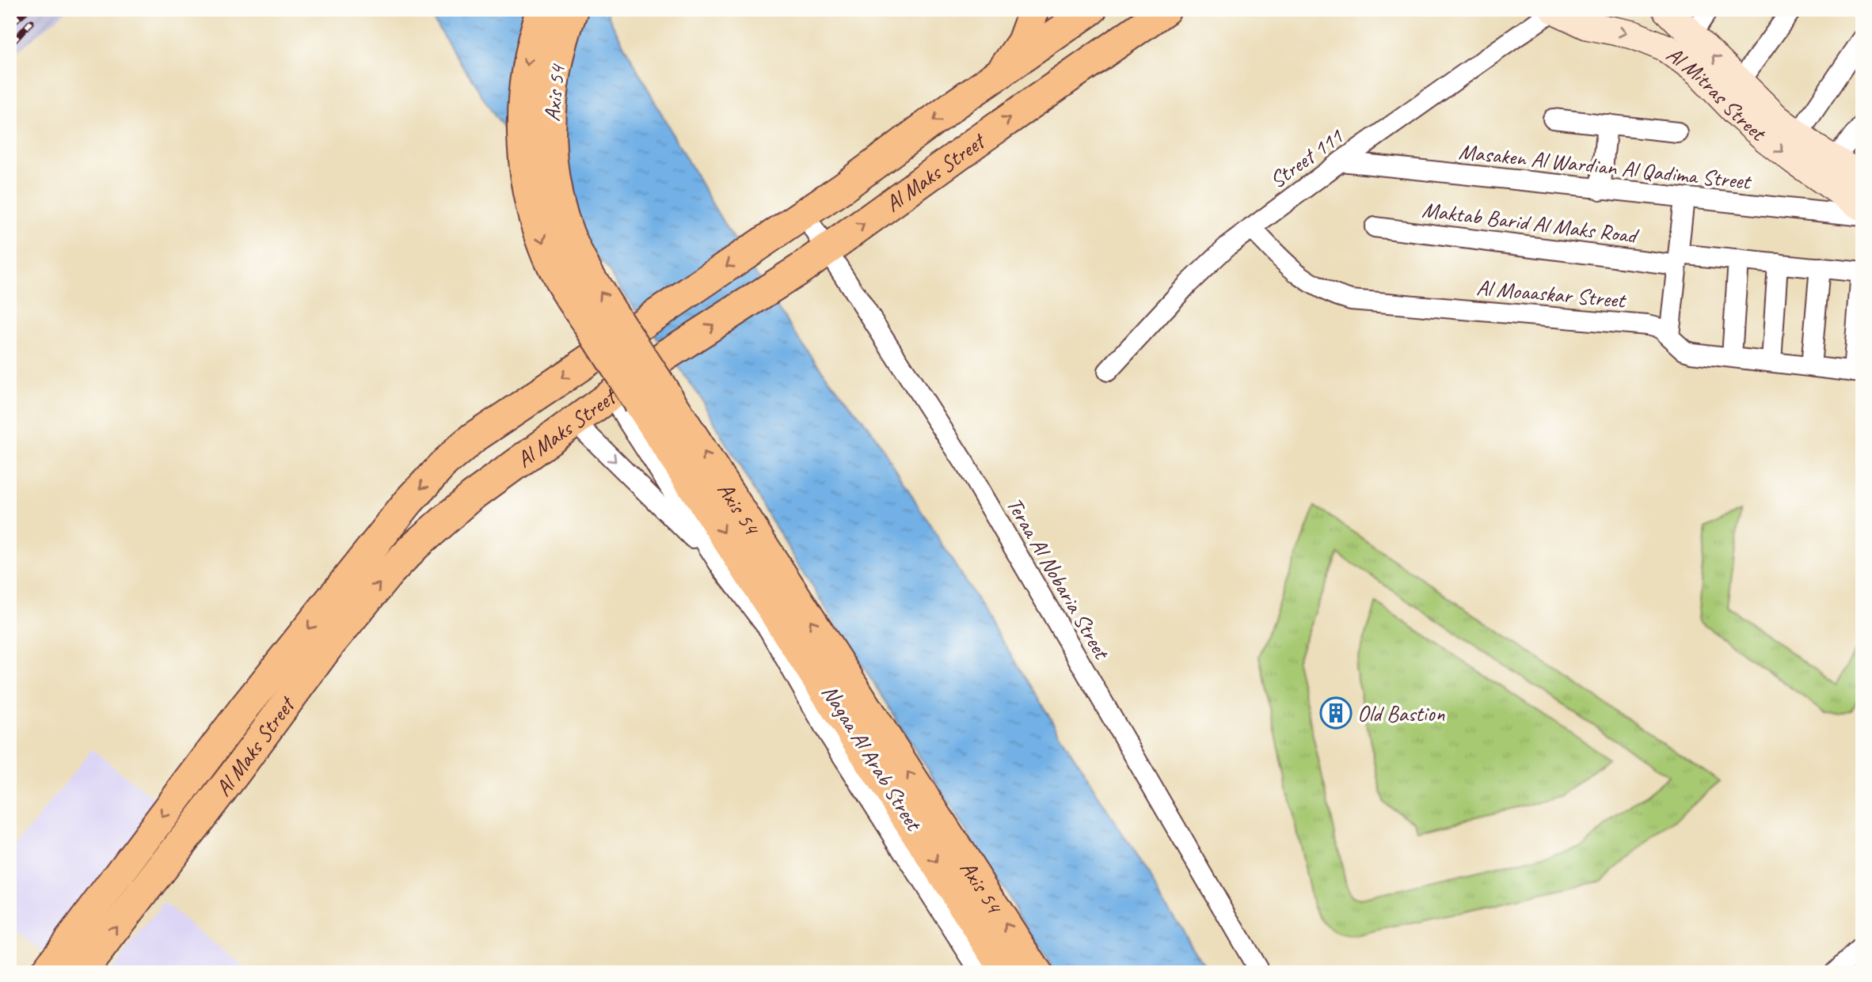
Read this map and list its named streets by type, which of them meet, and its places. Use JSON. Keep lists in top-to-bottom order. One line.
{"streets":{"main road":["Axis 54","Al Maks Street"],"street":["Al Mitras Street","Street 111","Masaken Al Wardian Al Qadima Street","Maktab Barid Al Maks Road","Al Moaaskar Street","Teraa Al Nobaria Street","Nagaa Al Arab Street"]},"crossings":[["Al Mitras Street","Street 111"],["Street 111","Masaken Al Wardian Al Qadima Street"],["Street 111","Al Moaaskar Street"],["Al Maks Street","Teraa Al Nobaria Street"],["Al Maks Street","Nagaa Al Arab Street"]],"places":{"building":["Old Bastion"]}}
